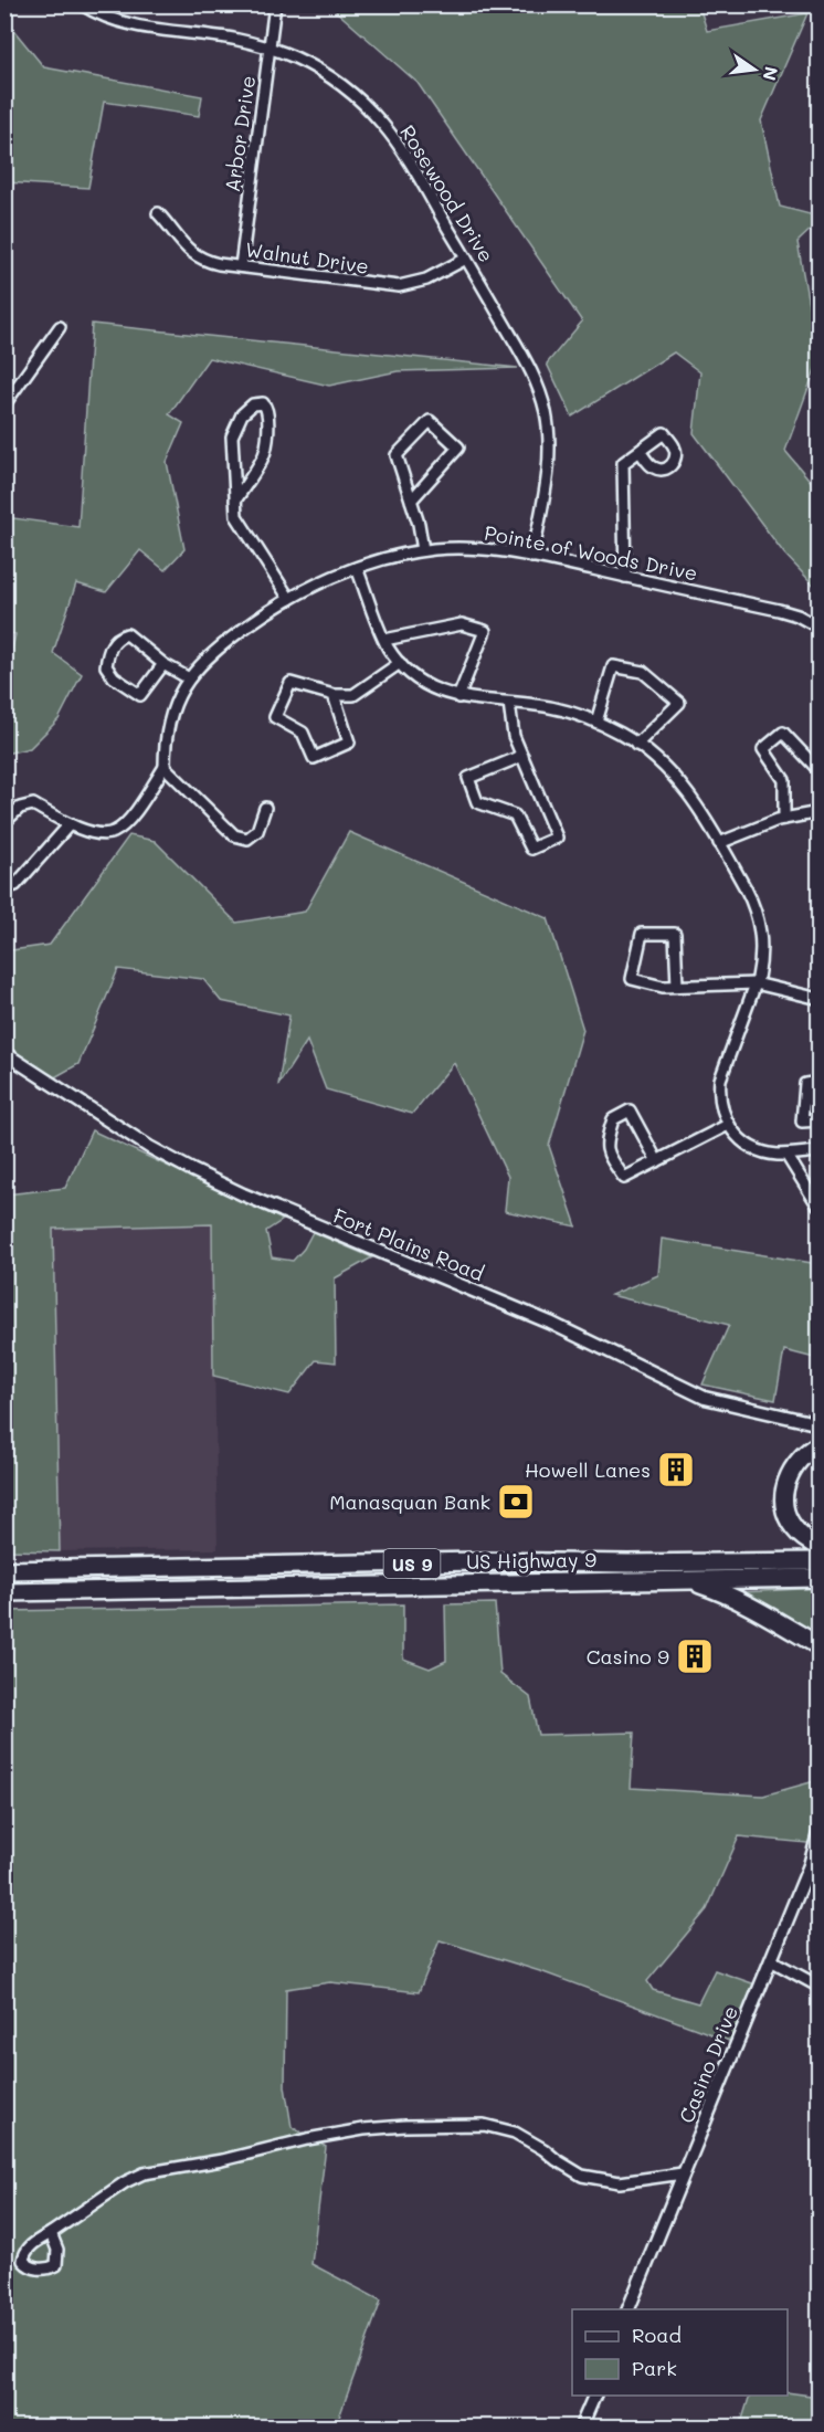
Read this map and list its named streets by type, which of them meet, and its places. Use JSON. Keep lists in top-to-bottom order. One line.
{"streets":{"highway":["US Highway 9","US 9"],"street":["Arbor Drive","Rosewood Drive","Walnut Drive","Pointe of Woods Drive","Fort Plains Road","Casino Drive"]},"crossings":[["Arbor Drive","Rosewood Drive"],["Arbor Drive","Walnut Drive"],["Rosewood Drive","Walnut Drive"],["Rosewood Drive","Pointe of Woods Drive"]],"places":{"building":["Howell Lanes","Casino 9"],"bank":["Manasquan Bank"]},"legend":["Road","Park"],"north":"right"}
